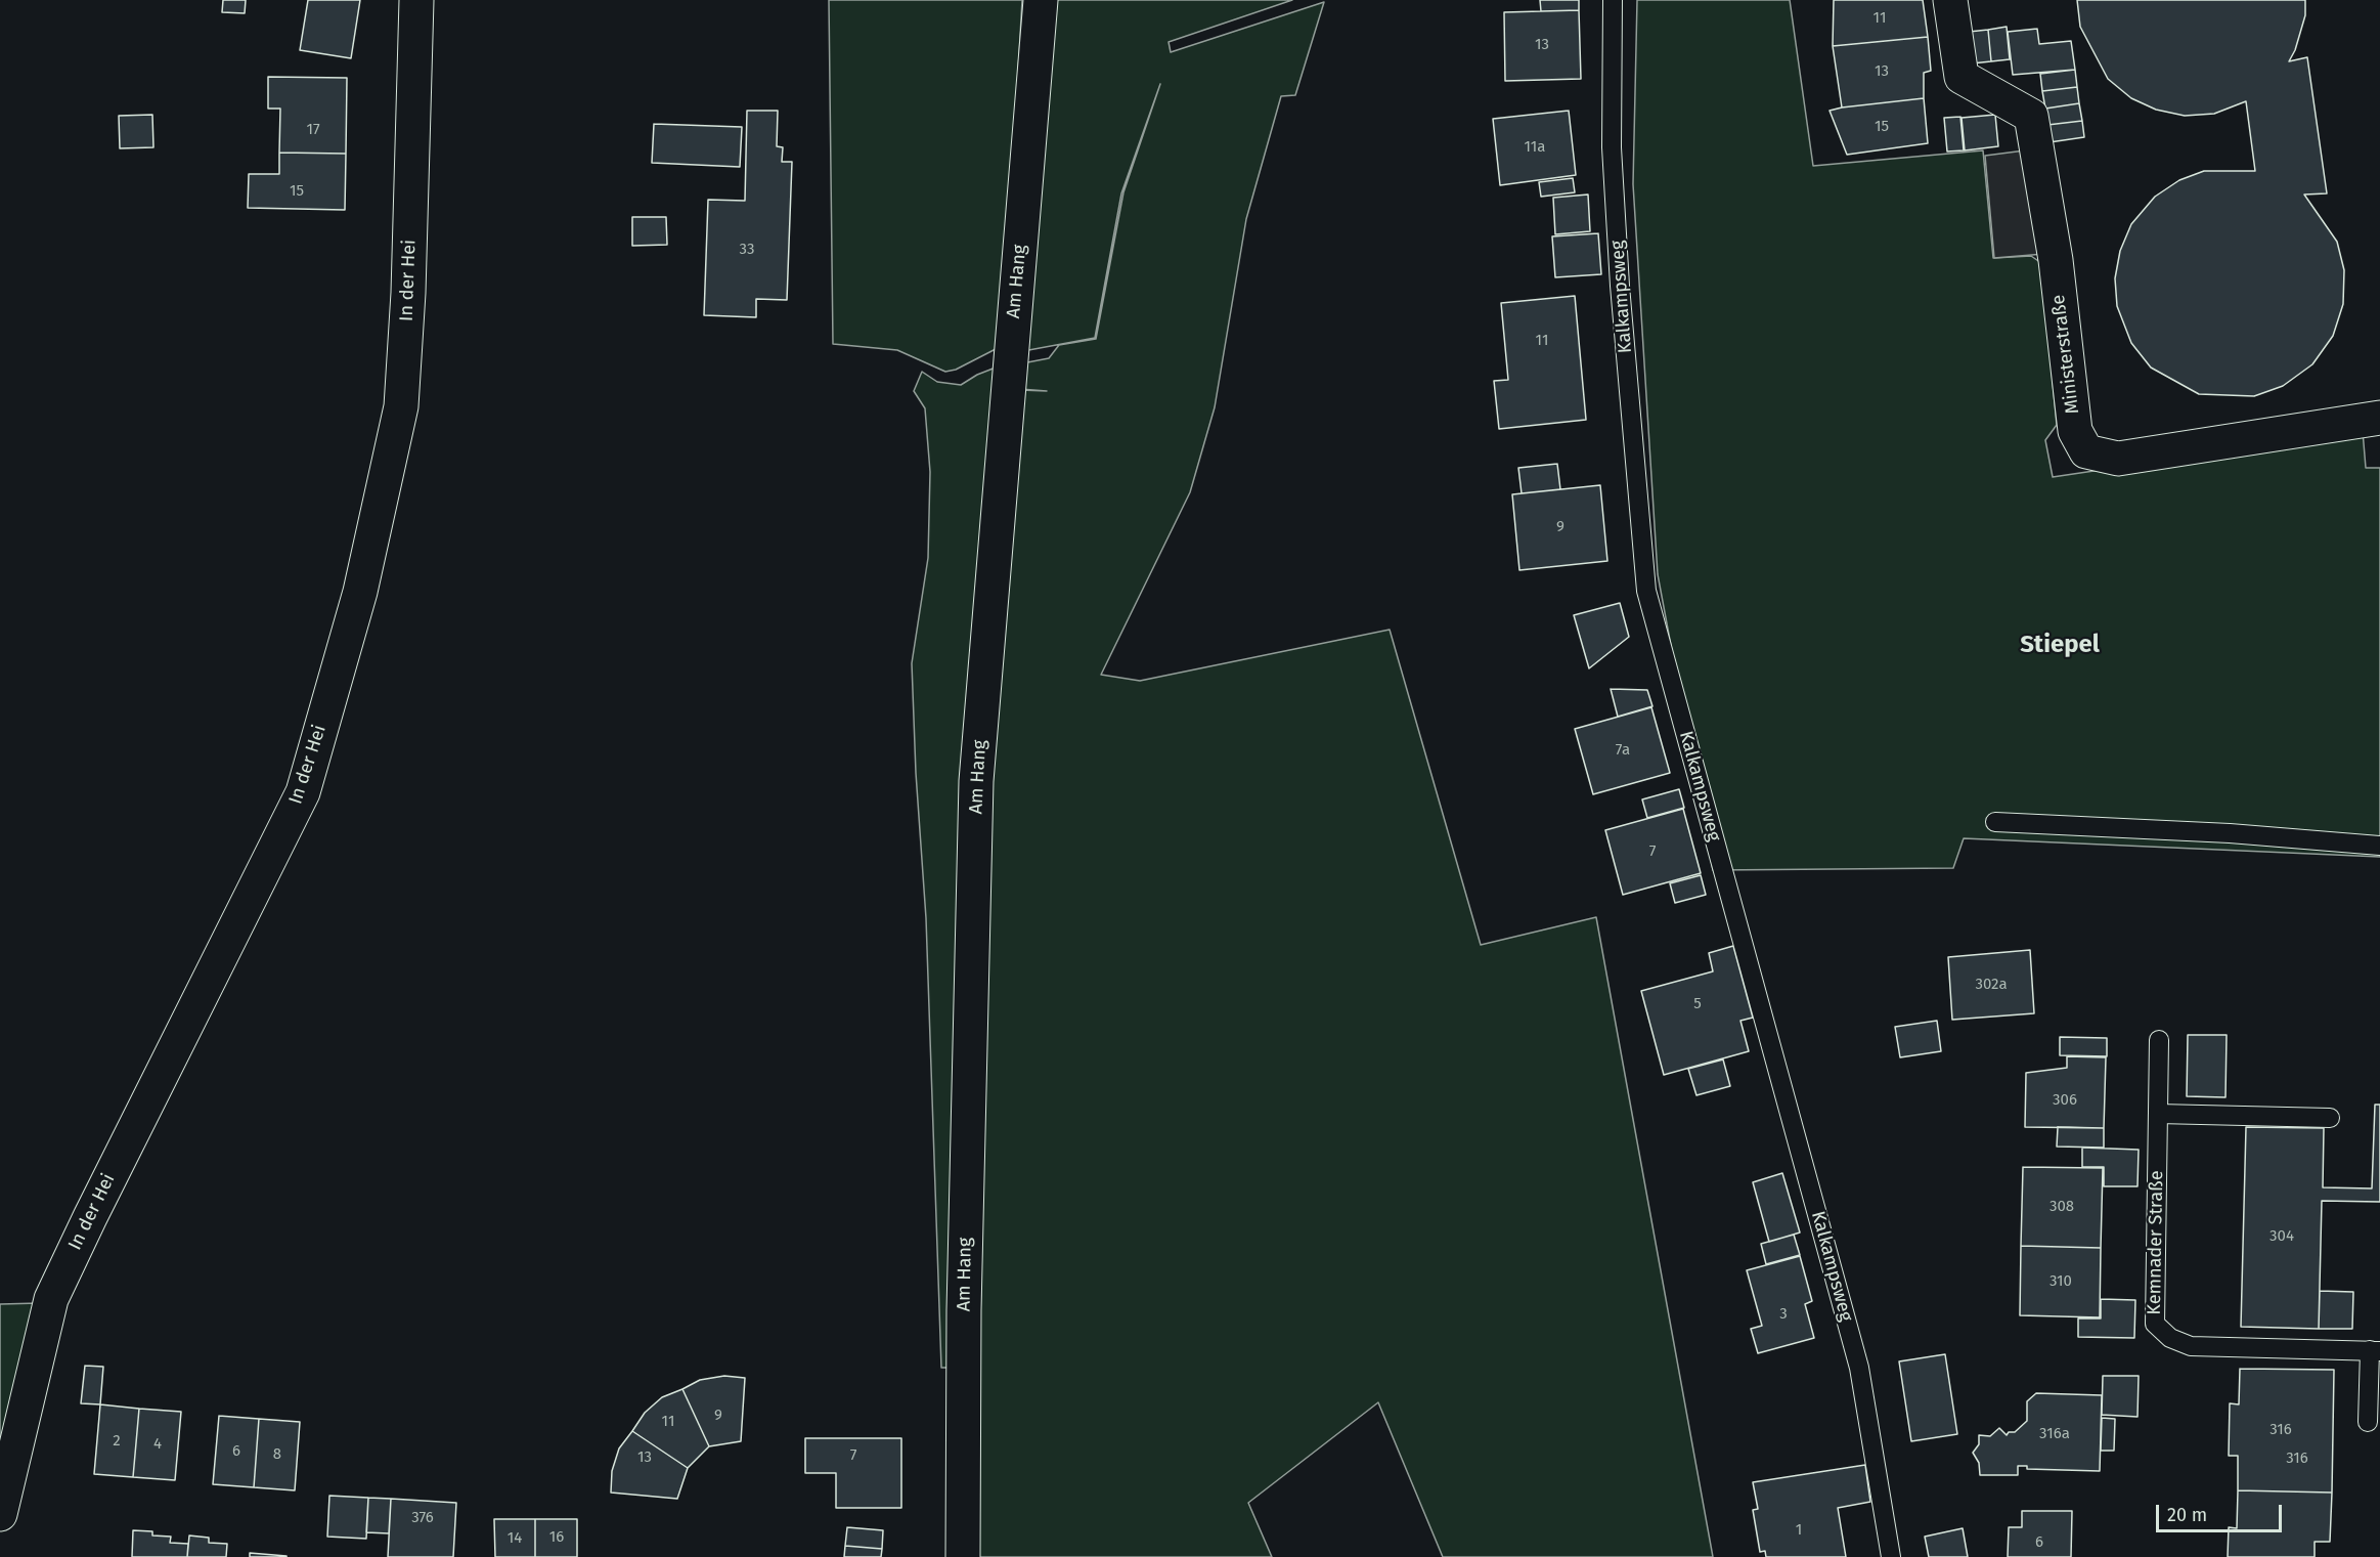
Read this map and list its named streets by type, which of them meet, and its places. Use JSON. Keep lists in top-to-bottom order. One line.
{"streets":{"street":["In der Hei","Am Hang","Ministerstraße"],"lane":["Kalkampsweg","Kemnader Straße"]},"districts":["Stiepel"],"house_numbers":["11","13","13","15","17","11a","15","33","11","9","7a","7","302a","5","306","308","304","310","3","9","11","316","316a","2","4","6","8","7","13","316","376","1","16","14","6"],"scale_bar":"20 m"}
